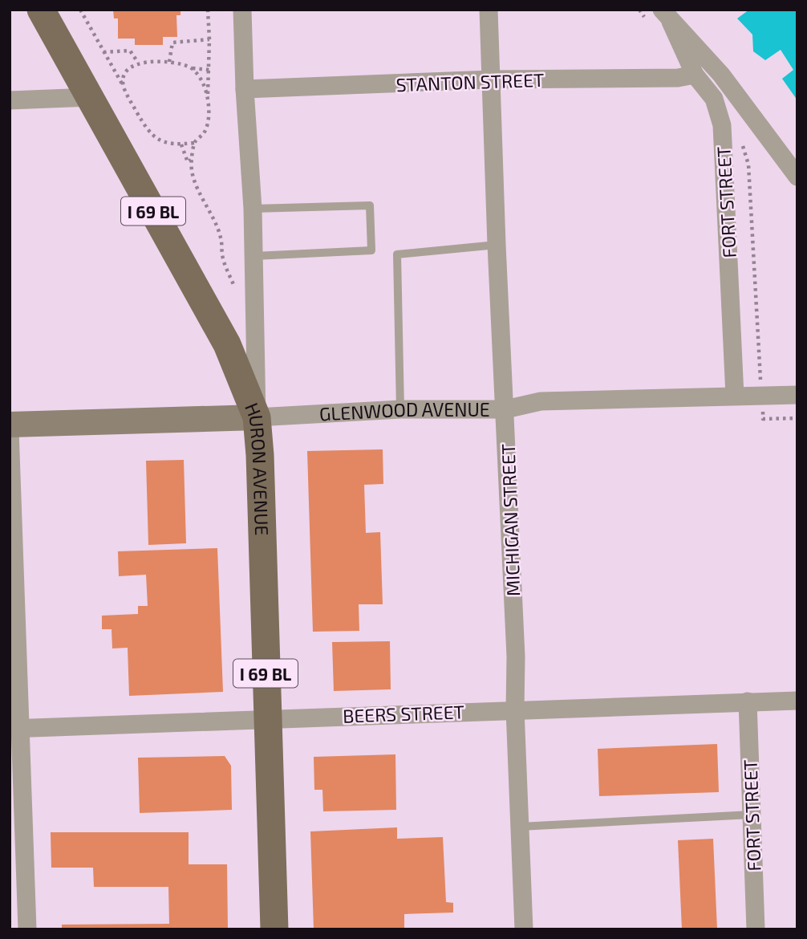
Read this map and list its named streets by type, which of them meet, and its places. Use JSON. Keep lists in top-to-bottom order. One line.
{"streets":{"main road":["I 69 BL","HURON AVENUE"],"street":["STANTON STREET","FORT STREET","GLENWOOD AVENUE","MICHIGAN STREET","BEERS STREET"]},"crossings":[["STANTON STREET","FORT STREET"],["STANTON STREET","HURON AVENUE"],["STANTON STREET","MICHIGAN STREET"],["FORT STREET","GLENWOOD AVENUE"],["FORT STREET","BEERS STREET"],["I 69 BL","GLENWOOD AVENUE"],["I 69 BL","HURON AVENUE"],["GLENWOOD AVENUE","HURON AVENUE"],["GLENWOOD AVENUE","MICHIGAN STREET"],["HURON AVENUE","BEERS STREET"],["MICHIGAN STREET","BEERS STREET"]]}
